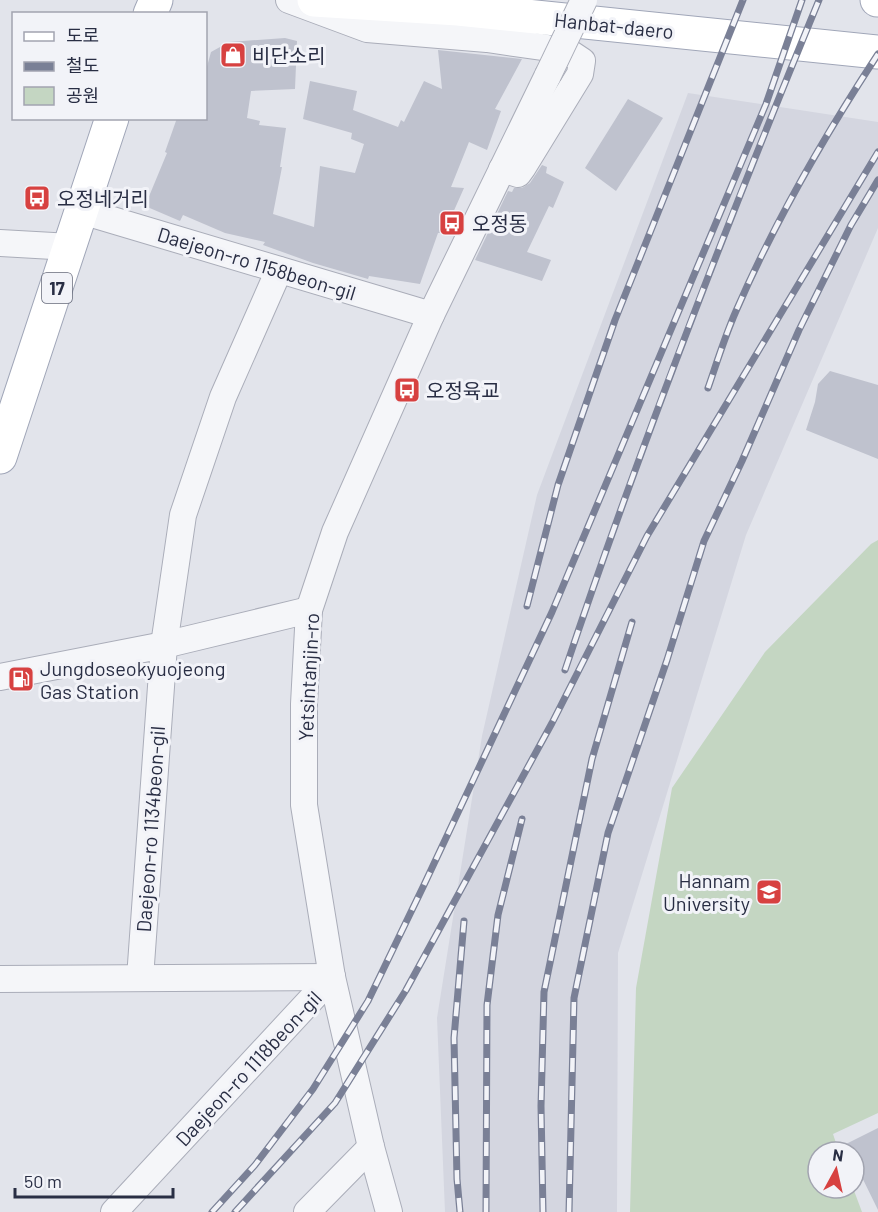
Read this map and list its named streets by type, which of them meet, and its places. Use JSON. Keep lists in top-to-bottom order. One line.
{"streets":{"main road":["Hanbat-daero","17"],"street":["Daejeon-ro 1158beon-gil","Yetsintanjin-ro","Daejeon-ro 1134beon-gil","Daejeon-ro 1118beon-gil"]},"crossings":[["Daejeon-ro 1158beon-gil","17"],["Daejeon-ro 1158beon-gil","Yetsintanjin-ro"],["Daejeon-ro 1158beon-gil","Daejeon-ro 1134beon-gil"],["Yetsintanjin-ro","Daejeon-ro 1118beon-gil"]],"places":{"shop":["비단소리"],"bus stop":["오정네거리","오정동","오정육교"],"fuel station":["Jungdoseokyuojeong Gas Station"],"school or university":["Hannam University"]},"legend":["도로","철도","공원"],"scale_bar":"50 m","north":"top"}
